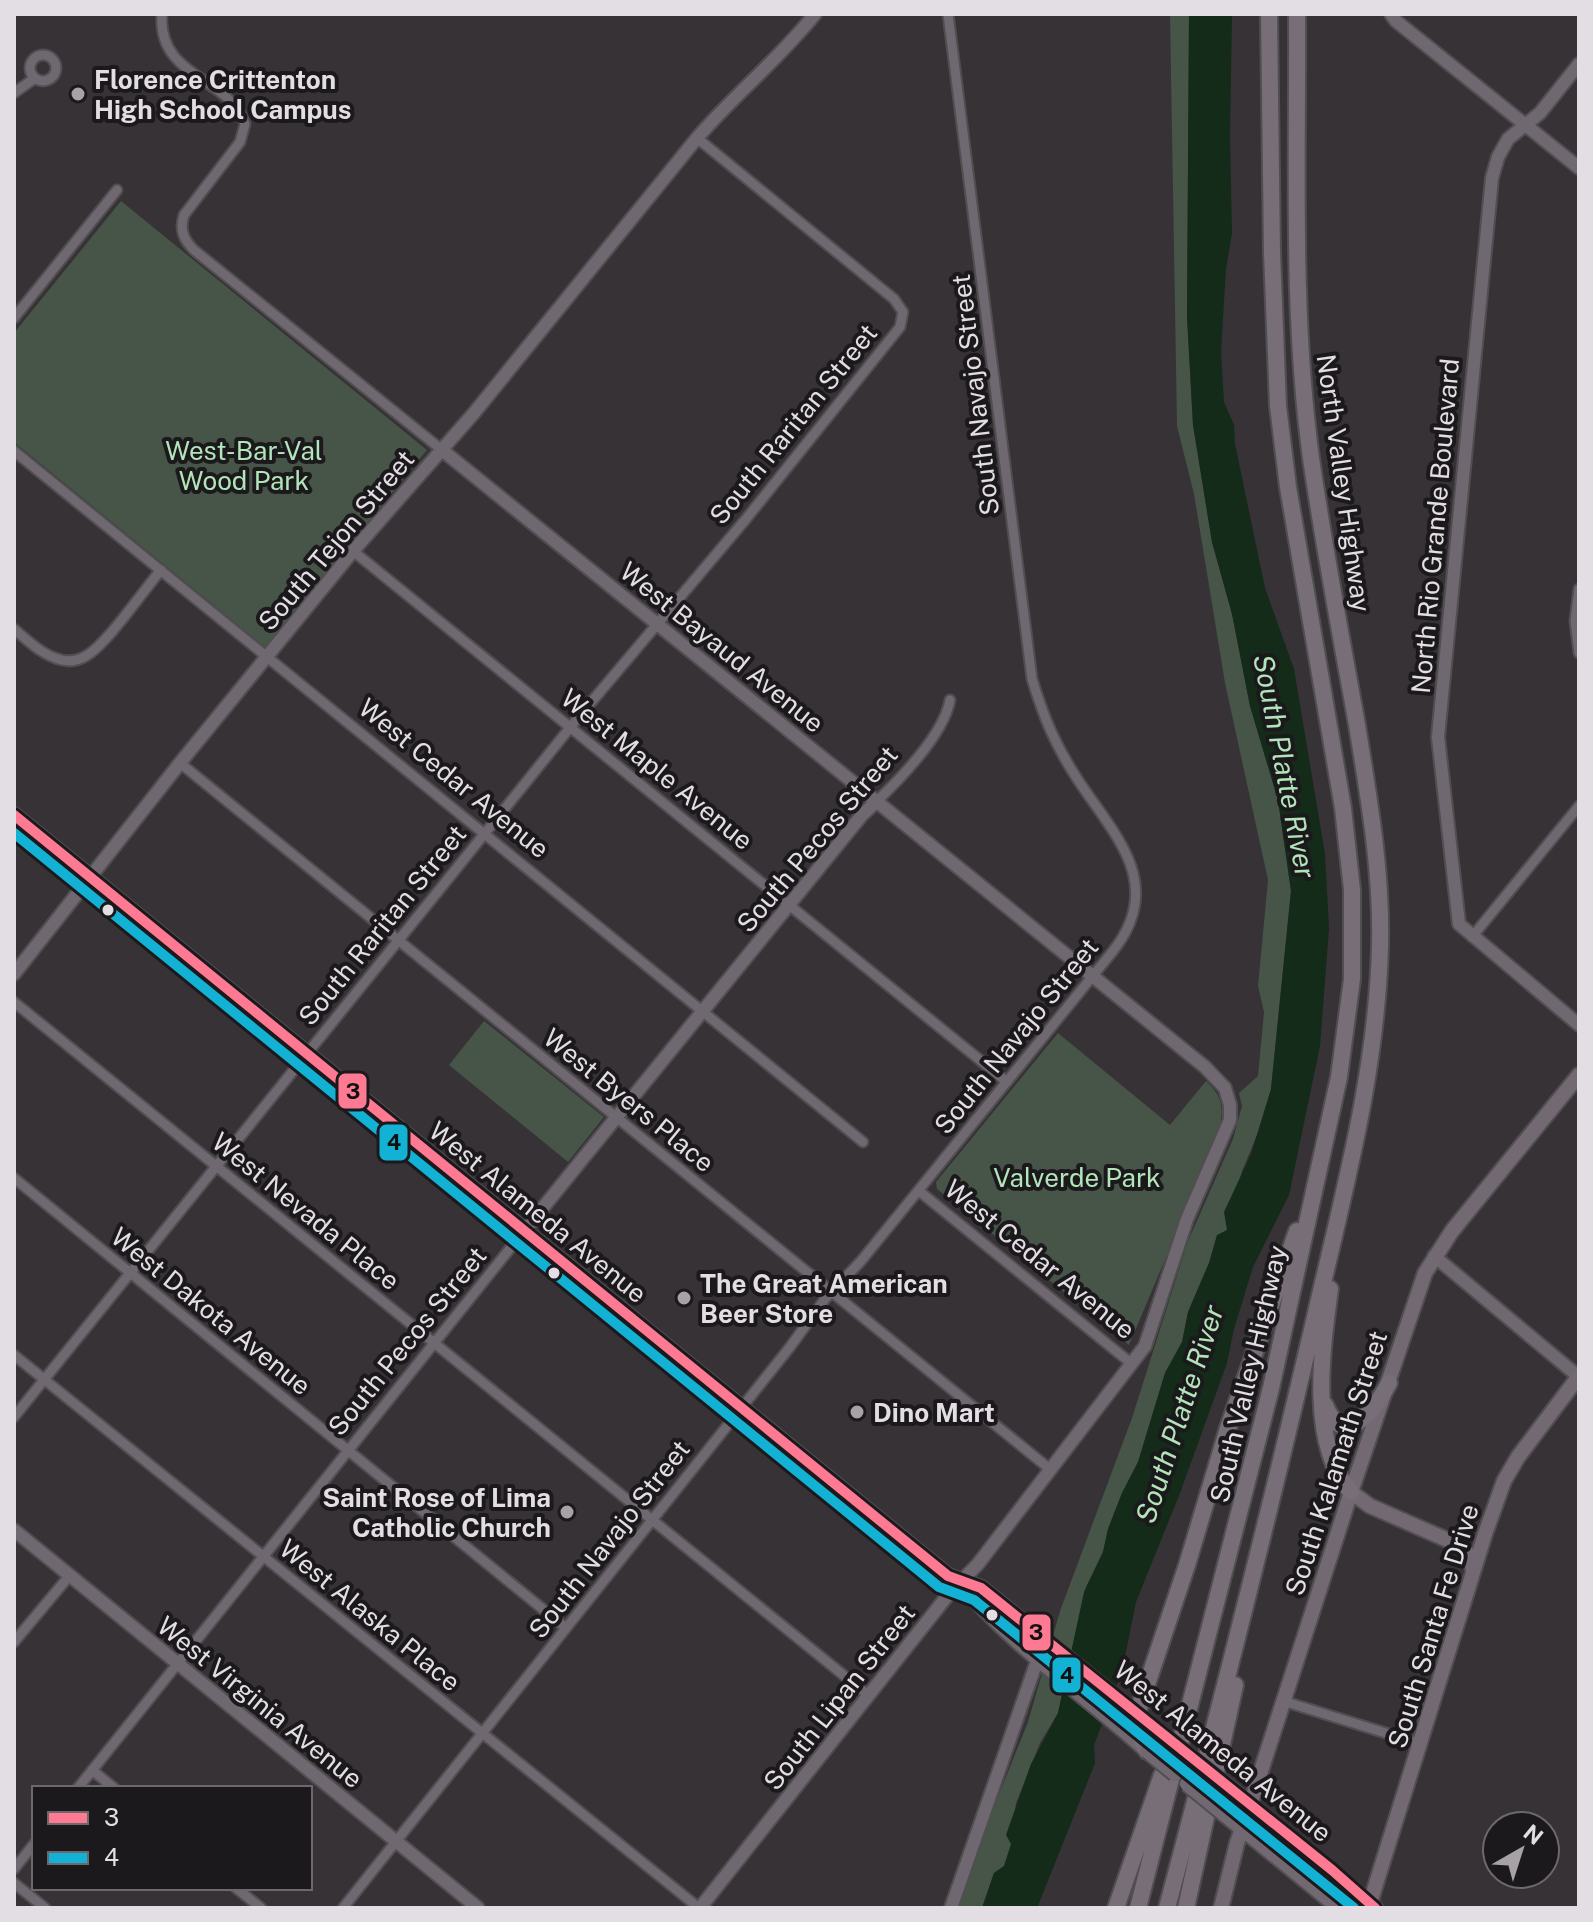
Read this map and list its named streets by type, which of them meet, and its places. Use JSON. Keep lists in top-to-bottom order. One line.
{"streets":{"highway":["North Valley Highway","South Valley Highway"],"main road":["West Alameda Avenue","South Kalamath Street","South Santa Fe Drive"],"street":["South Navajo Street","South Raritan Street","North Rio Grande Boulevard","South Tejon Street","West Bayaud Avenue","West Maple Avenue","West Cedar Avenue","South Pecos Street","West Byers Place","West Nevada Place","West Dakota Avenue","West Alaska Place","South Lipan Street","West Virginia Avenue"]},"crossings":[["South Navajo Street","West Bayaud Avenue"],["South Navajo Street","West Maple Avenue"],["South Navajo Street","West Cedar Avenue"],["South Navajo Street","West Byers Place"],["South Navajo Street","West Nevada Place"],["South Navajo Street","West Alameda Avenue"],["South Navajo Street","West Dakota Avenue"],["South Navajo Street","West Alaska Place"],["South Navajo Street","West Virginia Avenue"],["South Raritan Street","South Tejon Street"],["South Raritan Street","West Bayaud Avenue"],["South Raritan Street","West Maple Avenue"],["South Raritan Street","West Cedar Avenue"],["South Raritan Street","West Byers Place"],["South Raritan Street","West Nevada Place"],["South Raritan Street","West Alameda Avenue"],["South Raritan Street","West Dakota Avenue"],["South Raritan Street","West Alaska Place"],["North Valley Highway","South Valley Highway"],["South Tejon Street","West Bayaud Avenue"],["South Tejon Street","West Maple Avenue"],["South Tejon Street","West Cedar Avenue"],["South Tejon Street","West Byers Place"],["South Tejon Street","West Alameda Avenue"],["West Bayaud Avenue","South Pecos Street"],["West Bayaud Avenue","South Lipan Street"],["West Maple Avenue","South Pecos Street"],["West Cedar Avenue","South Pecos Street"],["West Cedar Avenue","South Lipan Street"],["South Pecos Street","West Byers Place"],["South Pecos Street","West Nevada Place"],["South Pecos Street","West Alameda Avenue"],["South Pecos Street","West Dakota Avenue"],["South Pecos Street","West Alaska Place"],["South Pecos Street","West Virginia Avenue"],["West Byers Place","South Lipan Street"],["West Nevada Place","South Lipan Street"],["West Alameda Avenue","South Kalamath Street"],["West Alameda Avenue","South Santa Fe Drive"],["West Alameda Avenue","South Lipan Street"],["West Alaska Place","South Lipan Street"]],"water":["South Platte River"],"parks":["West-Bar-Val Wood Park","Valverde Park"],"places":["Florence Crittenton High School Campus","The Great American Beer Store","Dino Mart","Saint Rose of Lima Catholic Church"],"lines":["transit line 3","transit line 4"],"legend":["3","4"],"north":"top right"}
